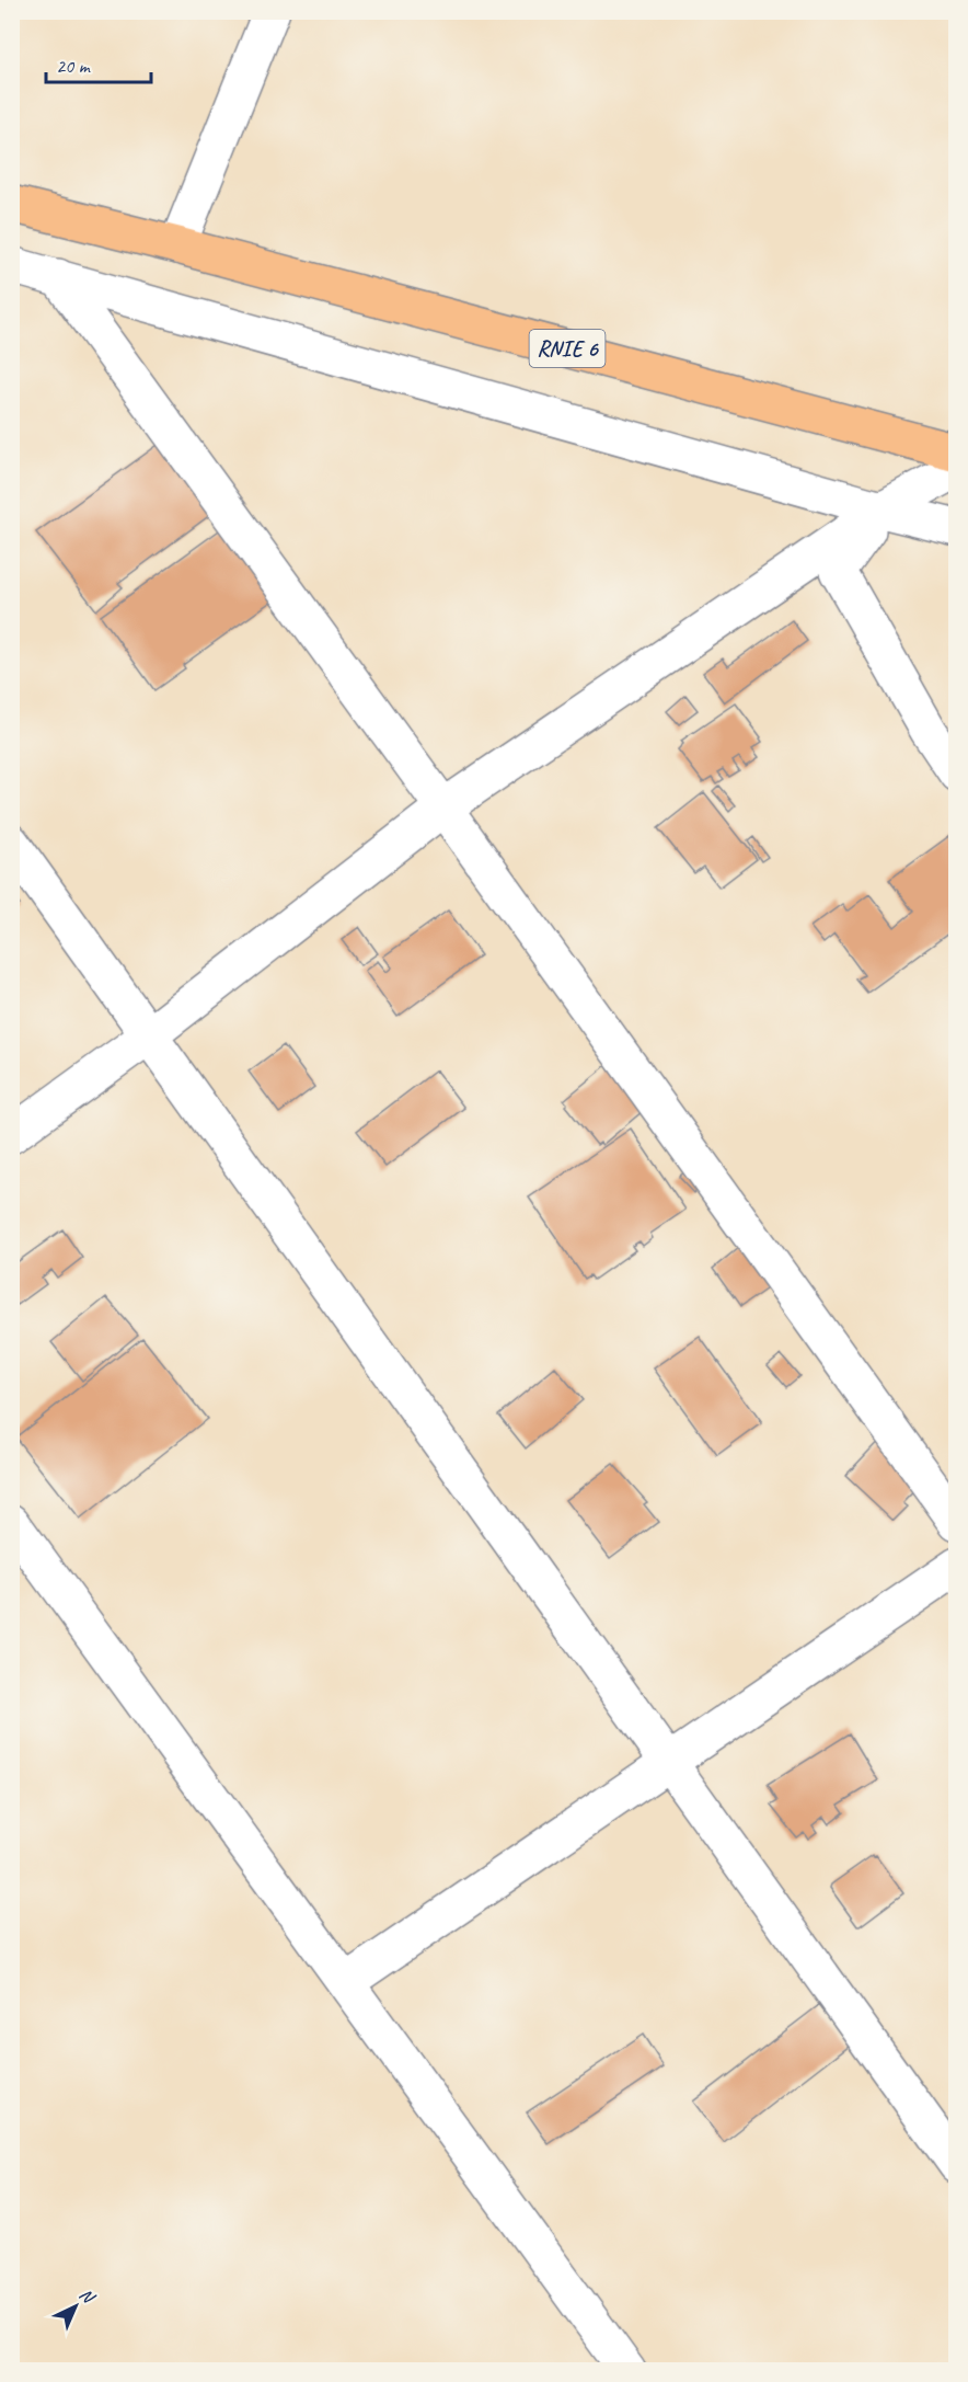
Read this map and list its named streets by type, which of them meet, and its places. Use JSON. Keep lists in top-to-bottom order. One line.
{"streets":{"main road":["RNIE 6"]},"scale_bar":"20 m","north":"top right"}
